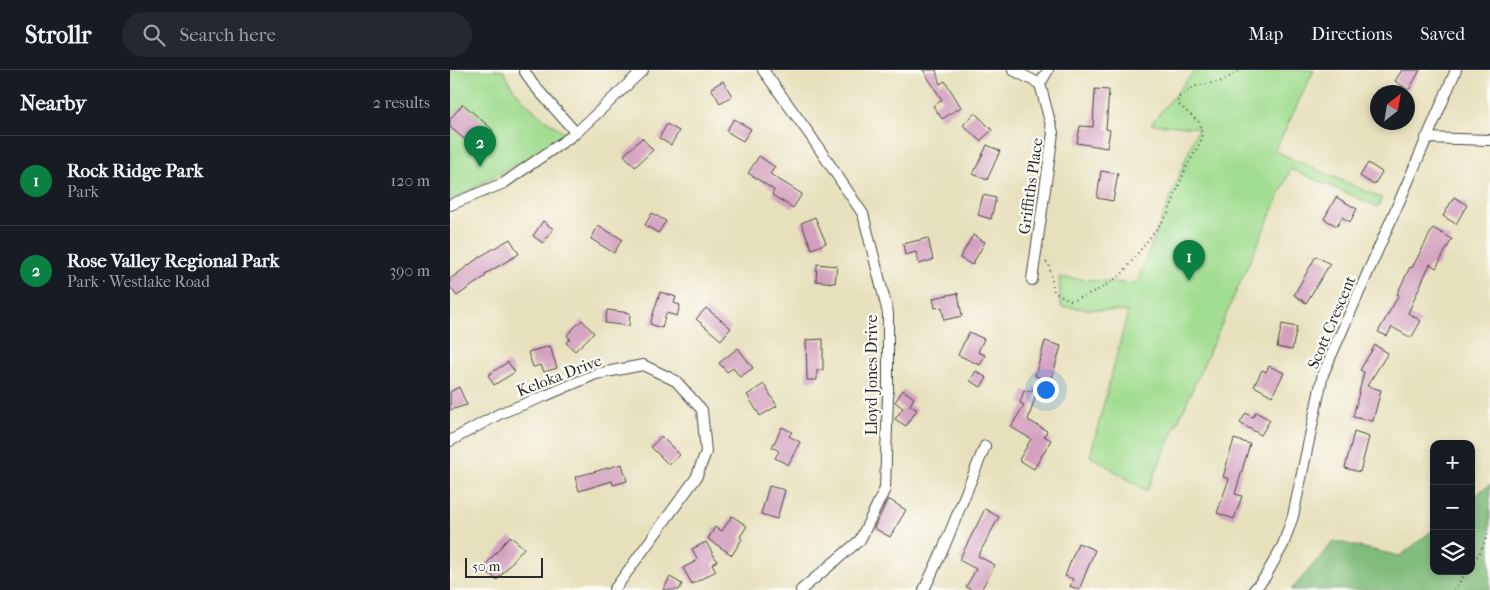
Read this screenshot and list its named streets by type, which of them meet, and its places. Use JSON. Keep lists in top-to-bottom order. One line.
{"streets":{"street":["Griffiths Place","Scott Crescent","Keloka Drive","Lloyd Jones Drive"]},"scale_bar":"50 m","north":"top right","page":{"header":"Strollr","search":"Search here","nav":["Map","Directions","Saved"],"heading":["Nearby","2 results"],"pins":["2","1"],"list":[{"mark":"1","name":"Rock Ridge Park","note":"Park","value":"120 m"},{"mark":"2","name":"Rose Valley Regional Park","note":"Park · Westlake Road","value":"390 m"}],"map_buttons":["+","−"],"scale":"50 m"}}
